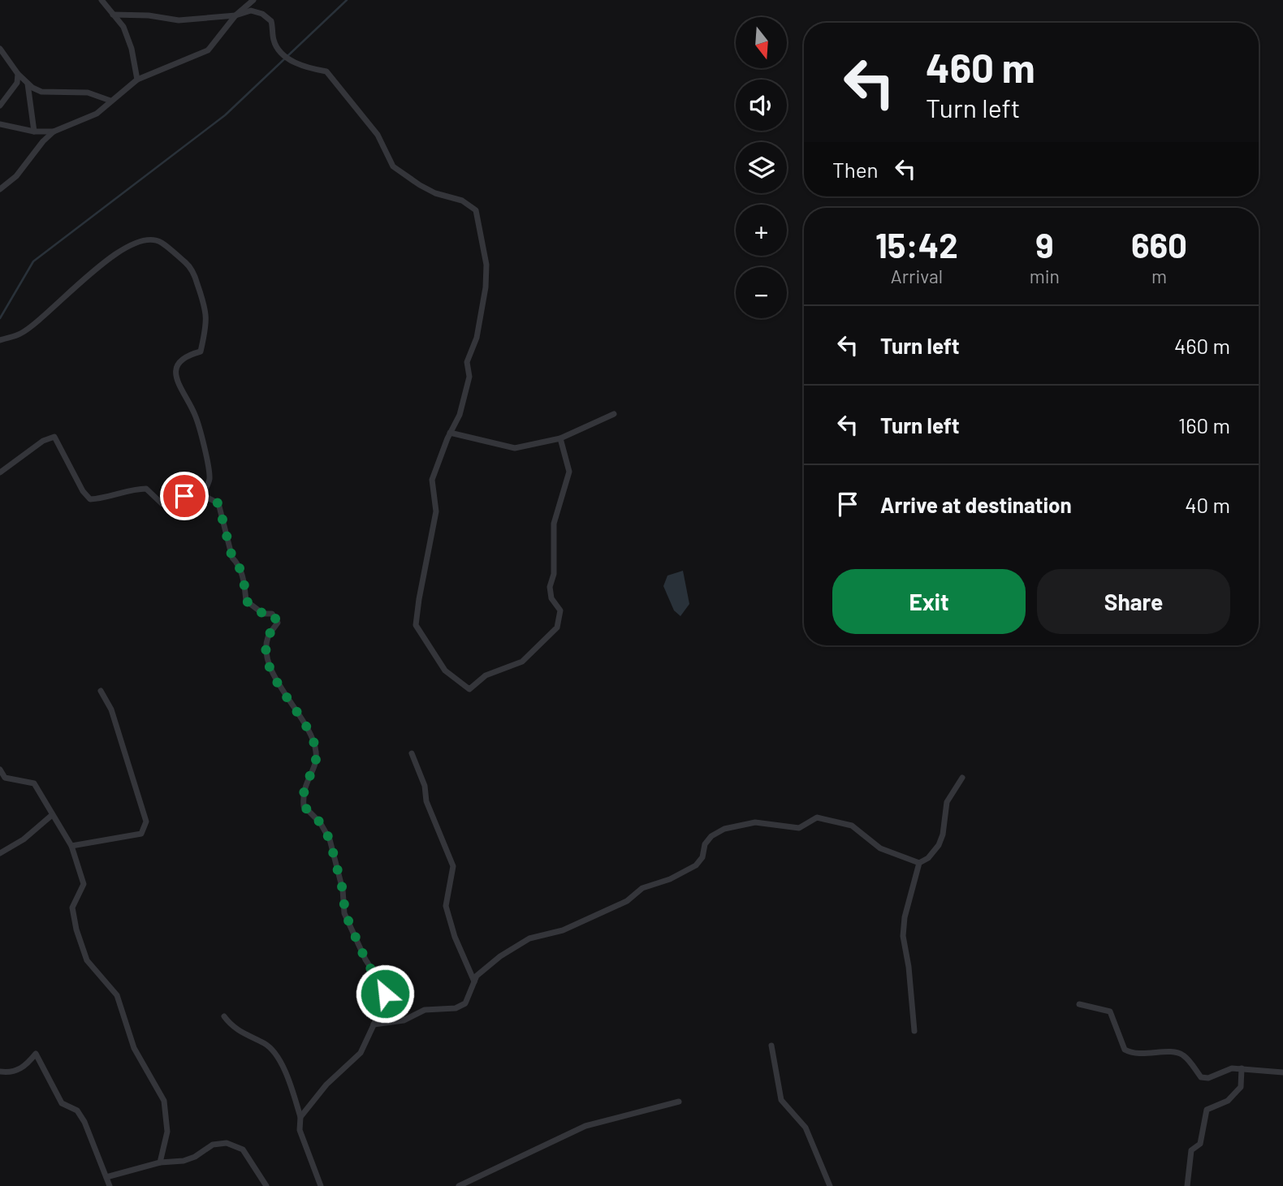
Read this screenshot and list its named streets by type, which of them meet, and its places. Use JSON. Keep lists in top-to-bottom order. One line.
{"north":"bottom","page":{"map_buttons":["+","−"],"turn":["460 m","Turn left"],"then":"Then","eta":["15:42","Arrival","9","min","660","m"],"list":[{"name":"Turn left","value":"460 m"},{"name":"Turn left","value":"160 m"},{"name":"Arrive at destination","value":"40 m"}],"buttons":["Exit","Share"]}}
